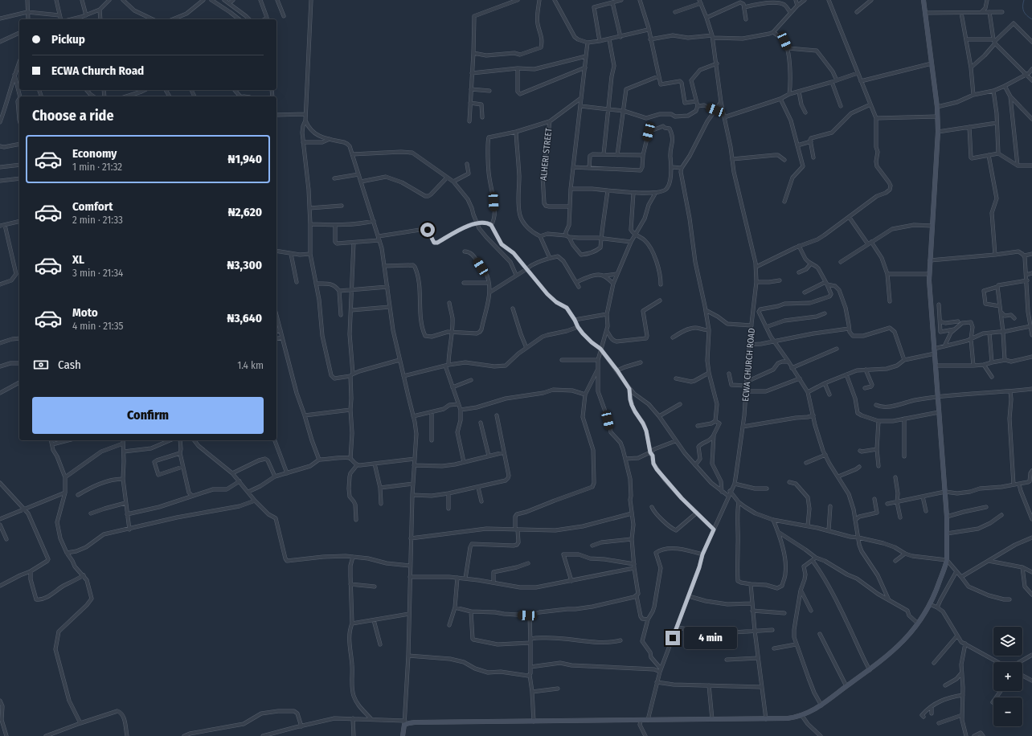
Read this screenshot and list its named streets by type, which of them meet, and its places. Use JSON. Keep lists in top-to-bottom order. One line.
{"streets":{"street":["ALHERI STREET","ECWA CHURCH ROAD"]},"page":{"banner":["Pickup","ECWA Church Road"],"heading":"Choose a ride","list":[{"name":"Economy","note":"1 min · 21:32","value":"₦1,940"},{"name":"Comfort","note":"2 min · 21:33","value":"₦2,620"},{"name":"XL","note":"3 min · 21:34","value":"₦3,300"},{"name":"Moto","note":"4 min · 21:35","value":"₦3,640"}],"pay":["Cash","1.4 km"],"buttons":"Confirm","map_buttons":["+","−"],"bubble":"4 min"}}
